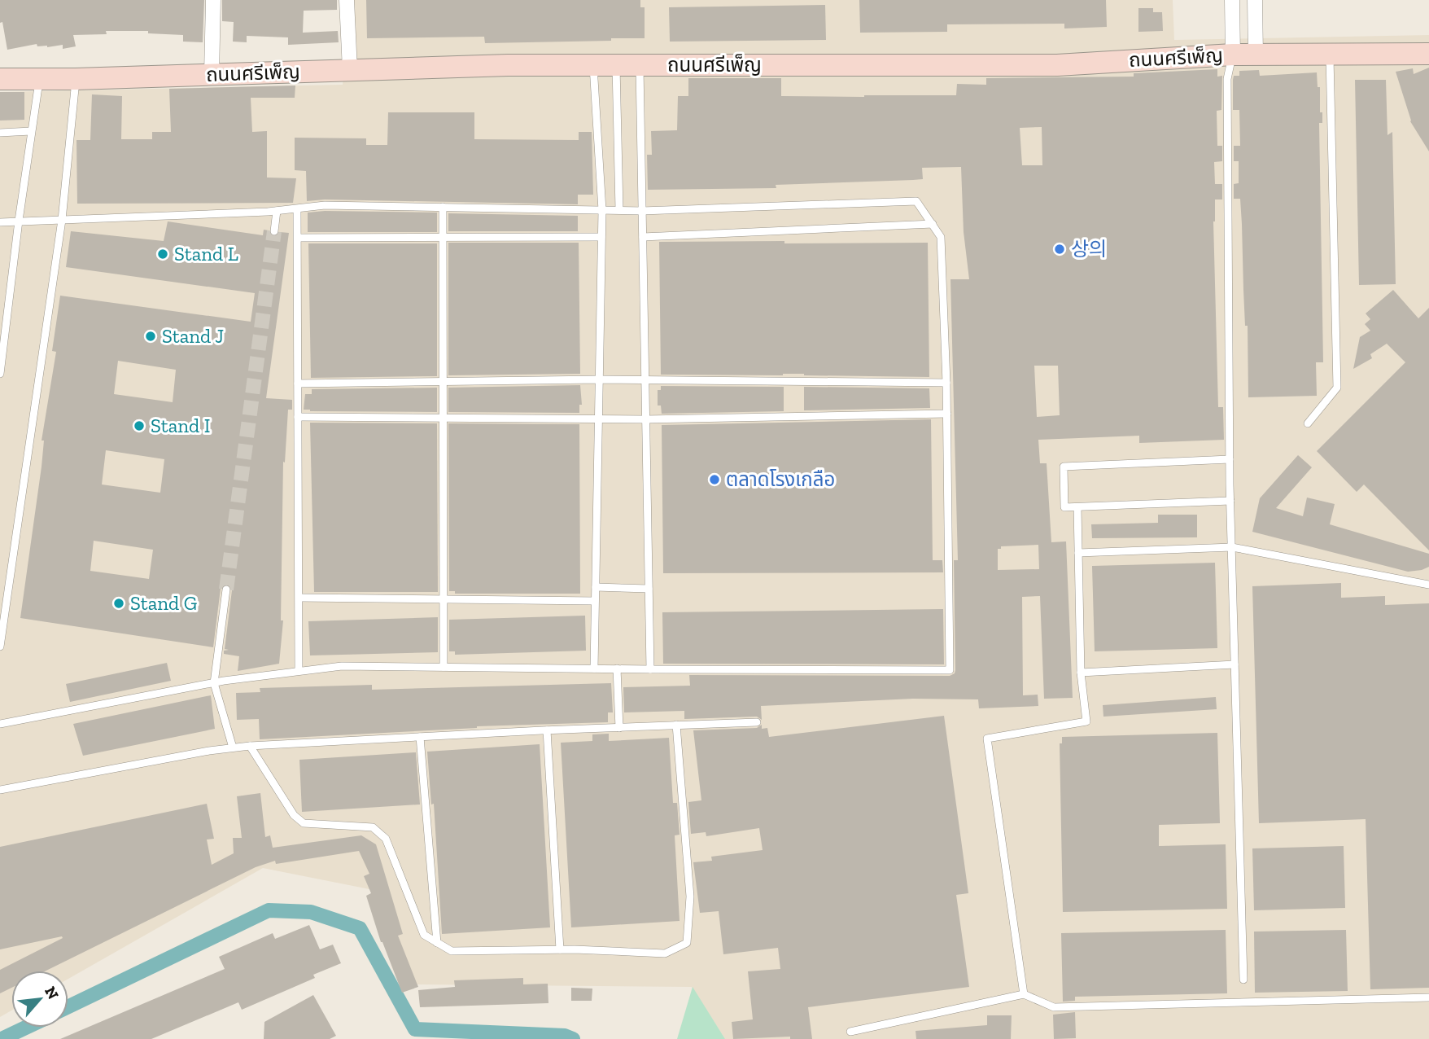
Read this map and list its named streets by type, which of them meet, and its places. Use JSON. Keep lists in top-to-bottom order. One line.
{"streets":{"main road":["ถนนศรีเพ็ญ"]},"places":["상의","Stand L","Stand J","Stand I","ตลาดโรงเกลือ","Stand G"],"north":"top right"}
